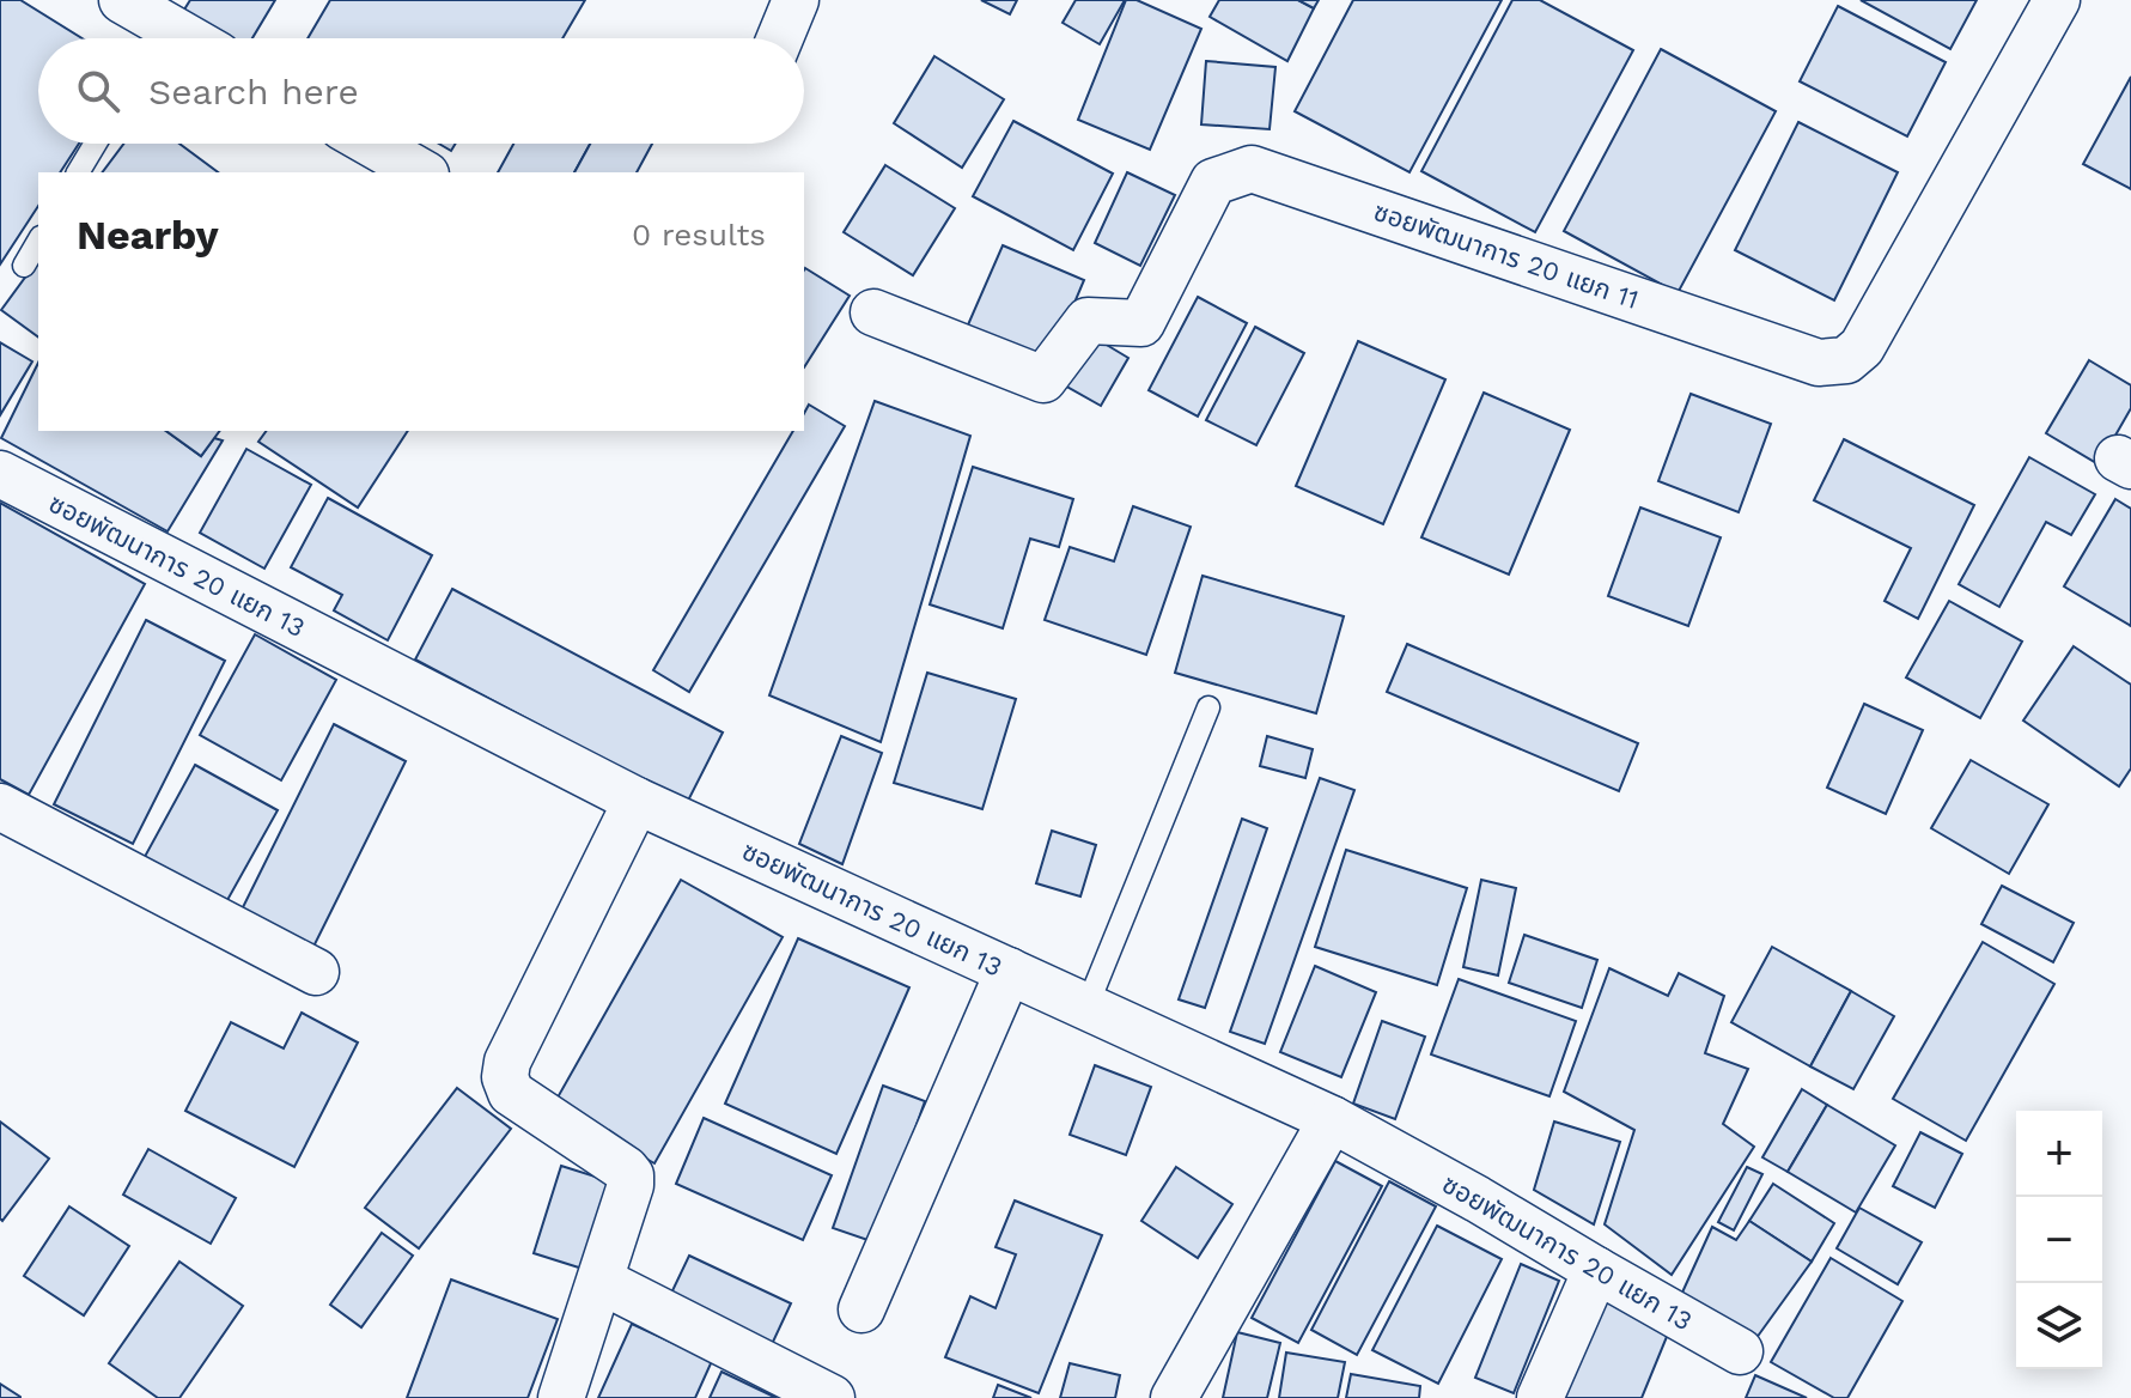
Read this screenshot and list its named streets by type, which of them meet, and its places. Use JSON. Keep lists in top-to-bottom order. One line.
{"streets":{"street":["ซอยพัฒนาการ 20 แยก 11","ซอยพัฒนาการ 20 แยก 13"]},"page":{"search":"Search here","heading":["Nearby","0 results"],"map_buttons":["+","−"]}}
